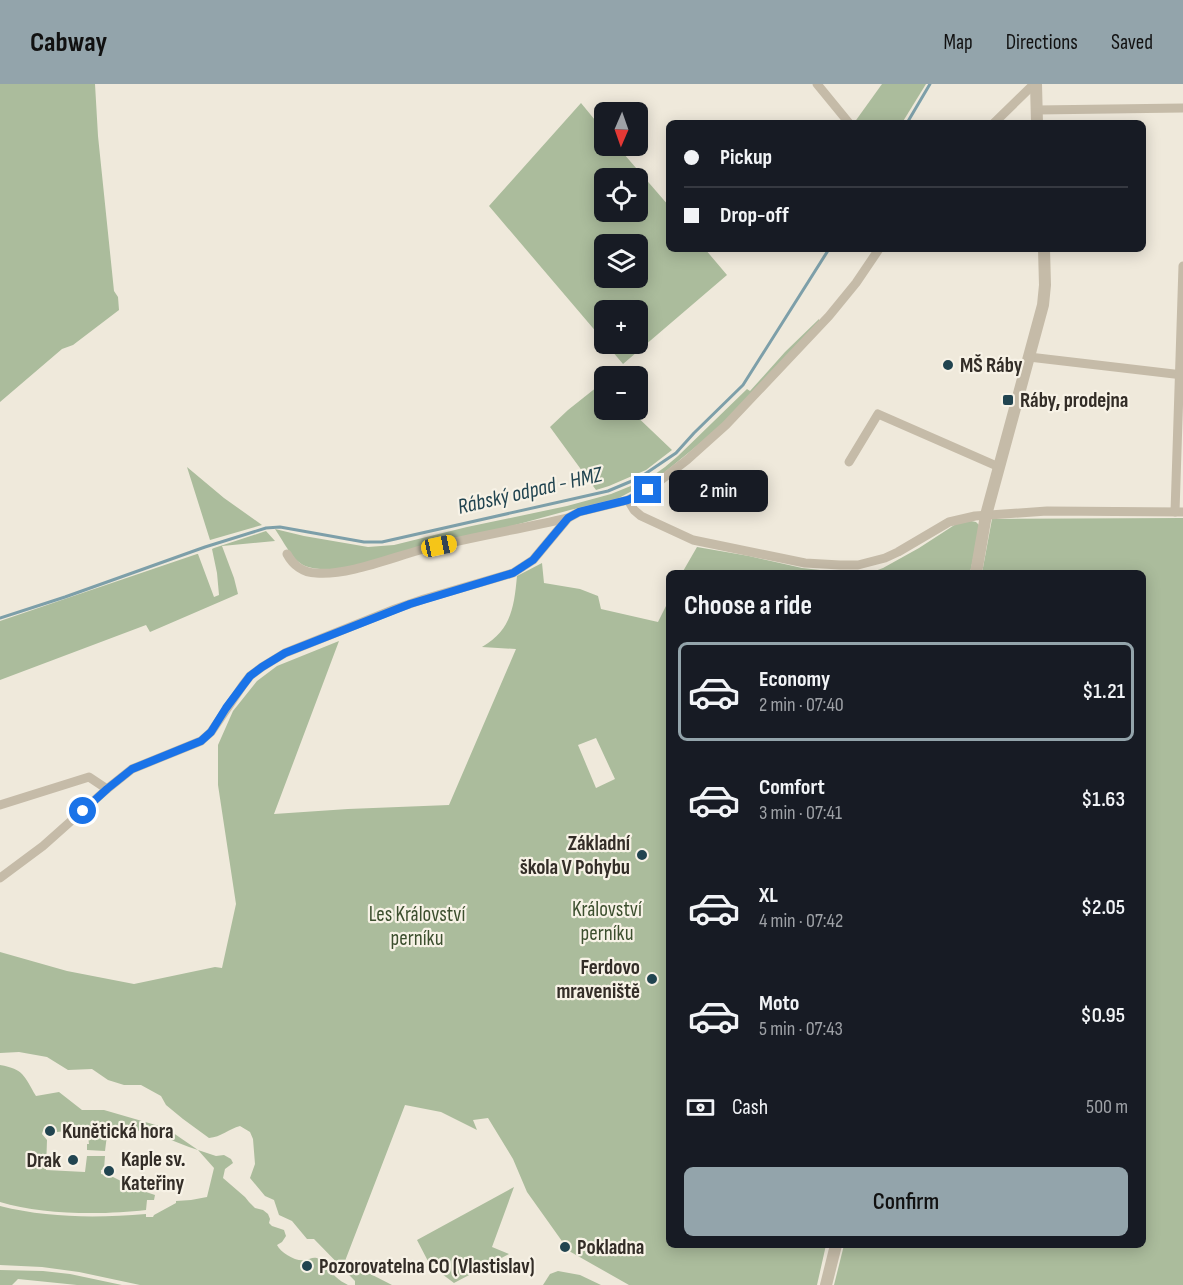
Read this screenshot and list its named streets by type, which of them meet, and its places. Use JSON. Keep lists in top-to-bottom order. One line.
{"water":["Rábský odpad - HMZ"],"parks":["Království perníku","Les Království perníku"],"places":{"other":["MŠ Ráby","Základní škola V Pohybu","Ferdovo mraveniště","Kunětická hora","Drak","Kaple sv. Kateřiny","Pokladna","Pozorovatelna CO (Vlastislav)"],"transit":["Ráby, prodejna"]},"north":"bottom","page":{"header":"Cabway","nav":["Map","Directions","Saved"],"map_buttons":["+","−"],"banner":["Pickup","Drop-off"],"bubble":"2 min","heading":"Choose a ride","list":[{"name":"Economy","note":"2 min · 07:40","value":"$1.21"},{"name":"Comfort","note":"3 min · 07:41","value":"$1.63"},{"name":"XL","note":"4 min · 07:42","value":"$2.05"},{"name":"Moto","note":"5 min · 07:43","value":"$0.95"}],"pay":["Cash","500 m"],"buttons":"Confirm"}}
